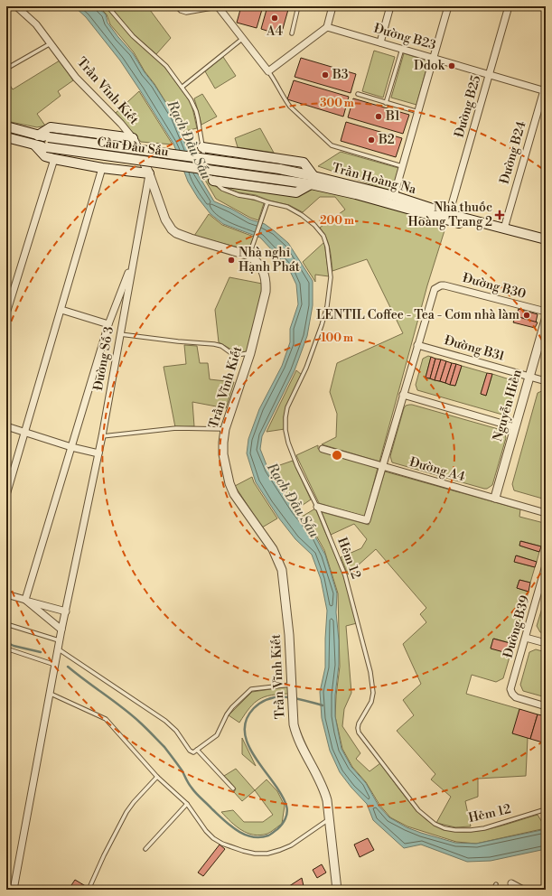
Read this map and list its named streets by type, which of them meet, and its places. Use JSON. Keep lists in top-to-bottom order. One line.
{"streets":{"main road":["Cầu Đầu Sấu","Trần Hoàng Na"],"street":["Đường B23","Trần Vĩnh Kiết","Đường B25","Đường B24","Đường B30","Đường B31","Đường Số 3","Nguyễn Hiền","Đường A4","Đường B39"],"lane":["Hẻm 12"]},"crossings":[["Đường B23","Đường B25"],["Đường B23","Đường B24"],["Trần Vĩnh Kiết","Đường Số 3"],["Đường B25","Trần Hoàng Na"],["Cầu Đầu Sấu","Trần Hoàng Na"],["Đường B24","Trần Hoàng Na"],["Đường B30","Đường B31"],["Đường B31","Nguyễn Hiền"],["Nguyễn Hiền","Đường A4"]],"water":["Rạch Đầu Sấu"],"places":{"other":["A4","Ddok","B3","B1","B2","Nhà nghỉ Hạnh Phát","LENTIL Coffee - Tea - Cơm nhà làm"],"health":["Nhà thuốc Hoàng Trang 2"]},"rings":["300 m","200 m","100 m"]}
